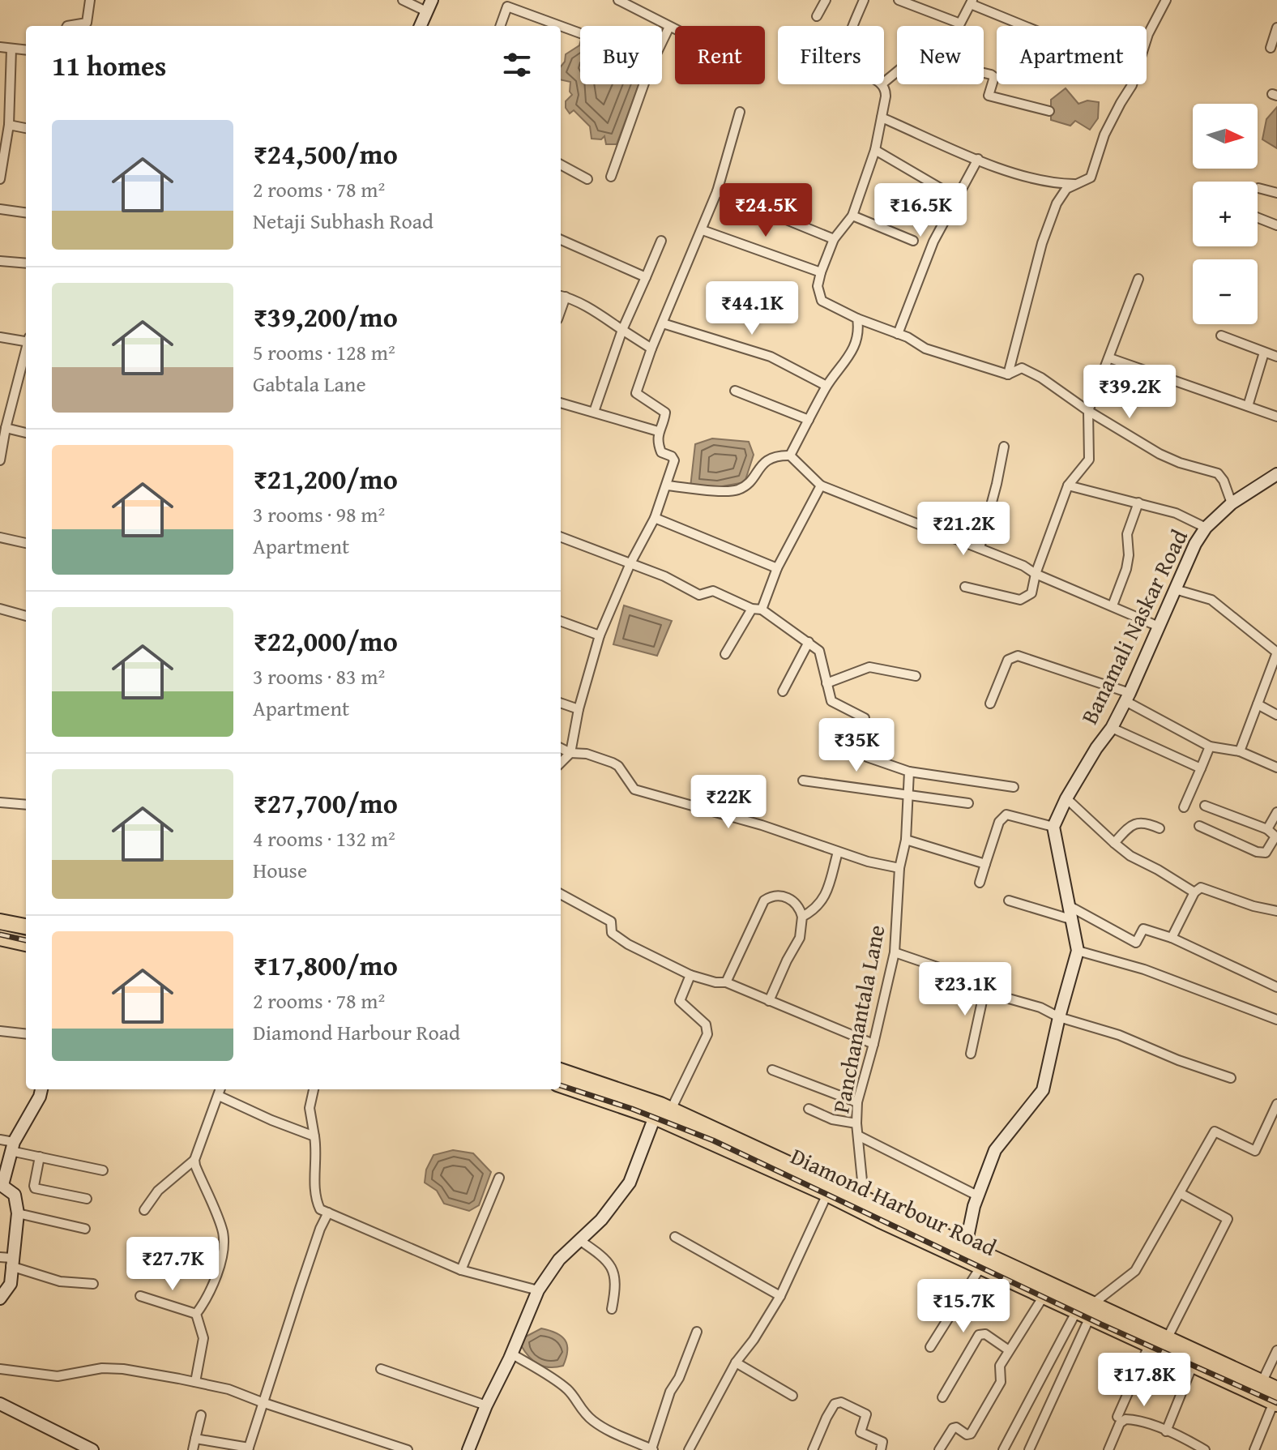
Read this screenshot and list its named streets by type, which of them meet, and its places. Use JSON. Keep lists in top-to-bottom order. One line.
{"streets":{"highway":["Diamond Harbour Road"],"street":["Banamali Naskar Road","Panchanantala Lane"]},"crossings":[["Panchanantala Lane","Diamond Harbour Road"]],"north":"right","page":{"chip":["Buy","Rent","Filters","New","Apartment"],"heading":"11 homes","map_buttons":["+","−"],"list":[{"name":"₹24,500/mo","note":"2 rooms · 78 m² · Netaji Subhash Road"},{"name":"₹39,200/mo","note":"5 rooms · 128 m² · Gabtala Lane"},{"name":"₹21,200/mo","note":"3 rooms · 98 m² · Apartment"},{"name":"₹22,000/mo","note":"3 rooms · 83 m² · Apartment"},{"name":"₹27,700/mo","note":"4 rooms · 132 m² · House"},{"name":"₹17,800/mo","note":"2 rooms · 78 m² · Diamond Harbour Road"}],"price":["₹24.5K","₹16.5K","₹44.1K","₹39.2K","₹21.2K","₹35K","₹22K","₹23.1K","₹27.7K","₹15.7K","₹17.8K"]}}
